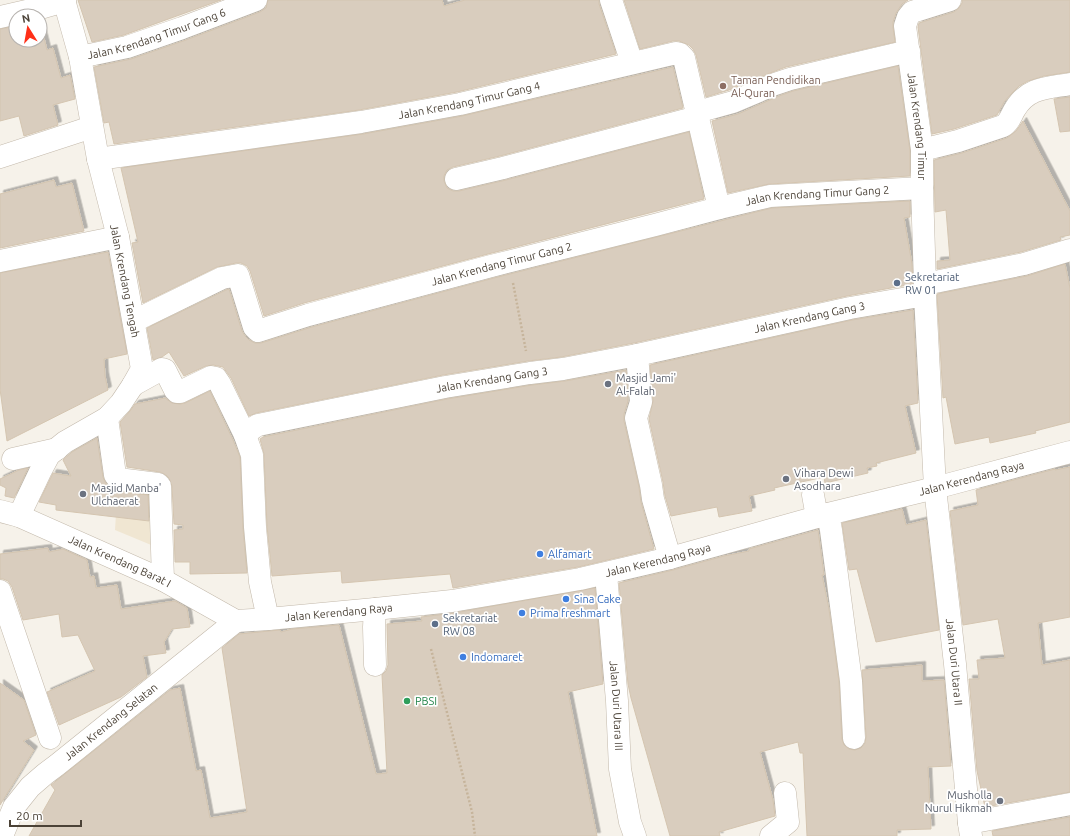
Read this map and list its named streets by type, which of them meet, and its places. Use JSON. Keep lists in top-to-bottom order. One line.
{"streets":{"street":["Jalan Krendang Timur Gang 6","Jalan Krendang Timur Gang 4","Jalan Krendang Timur","Jalan Krendang Timur Gang 2","Jalan Krendang Tengah","Jalan Krendang Gang 3","Jalan Kerendang Raya","Jalan Krendang Barat I","Jalan Duri Utara II","Jalan Duri Utara III","Jalan Krendang Selatan"]},"crossings":[["Jalan Krendang Timur Gang 6","Jalan Krendang Tengah"],["Jalan Krendang Timur Gang 4","Jalan Krendang Timur Gang 2"],["Jalan Krendang Timur Gang 4","Jalan Krendang Tengah"],["Jalan Krendang Timur","Jalan Krendang Timur Gang 2"],["Jalan Krendang Timur","Jalan Krendang Gang 3"],["Jalan Krendang Timur","Jalan Kerendang Raya"],["Jalan Krendang Timur","Jalan Duri Utara II"],["Jalan Krendang Timur Gang 2","Jalan Krendang Tengah"],["Jalan Krendang Tengah","Jalan Krendang Barat I"],["Jalan Kerendang Raya","Jalan Krendang Barat I"],["Jalan Kerendang Raya","Jalan Duri Utara II"],["Jalan Kerendang Raya","Jalan Duri Utara III"],["Jalan Kerendang Raya","Jalan Krendang Selatan"],["Jalan Krendang Barat I","Jalan Krendang Selatan"]],"places":["Taman Pendidikan Al-Quran","Sekretariat RW 01","Masjid Jami' Al-Falah","Vihara Dewi Asodhara","Masjid Manba' Ulchaerat","Alfamart","Sina Cake","Prima freshmart","Sekretariat RW 08","Indomaret","PBSI","Musholla Nurul Hikmah"],"scale_bar":"20 m","north":"top"}
